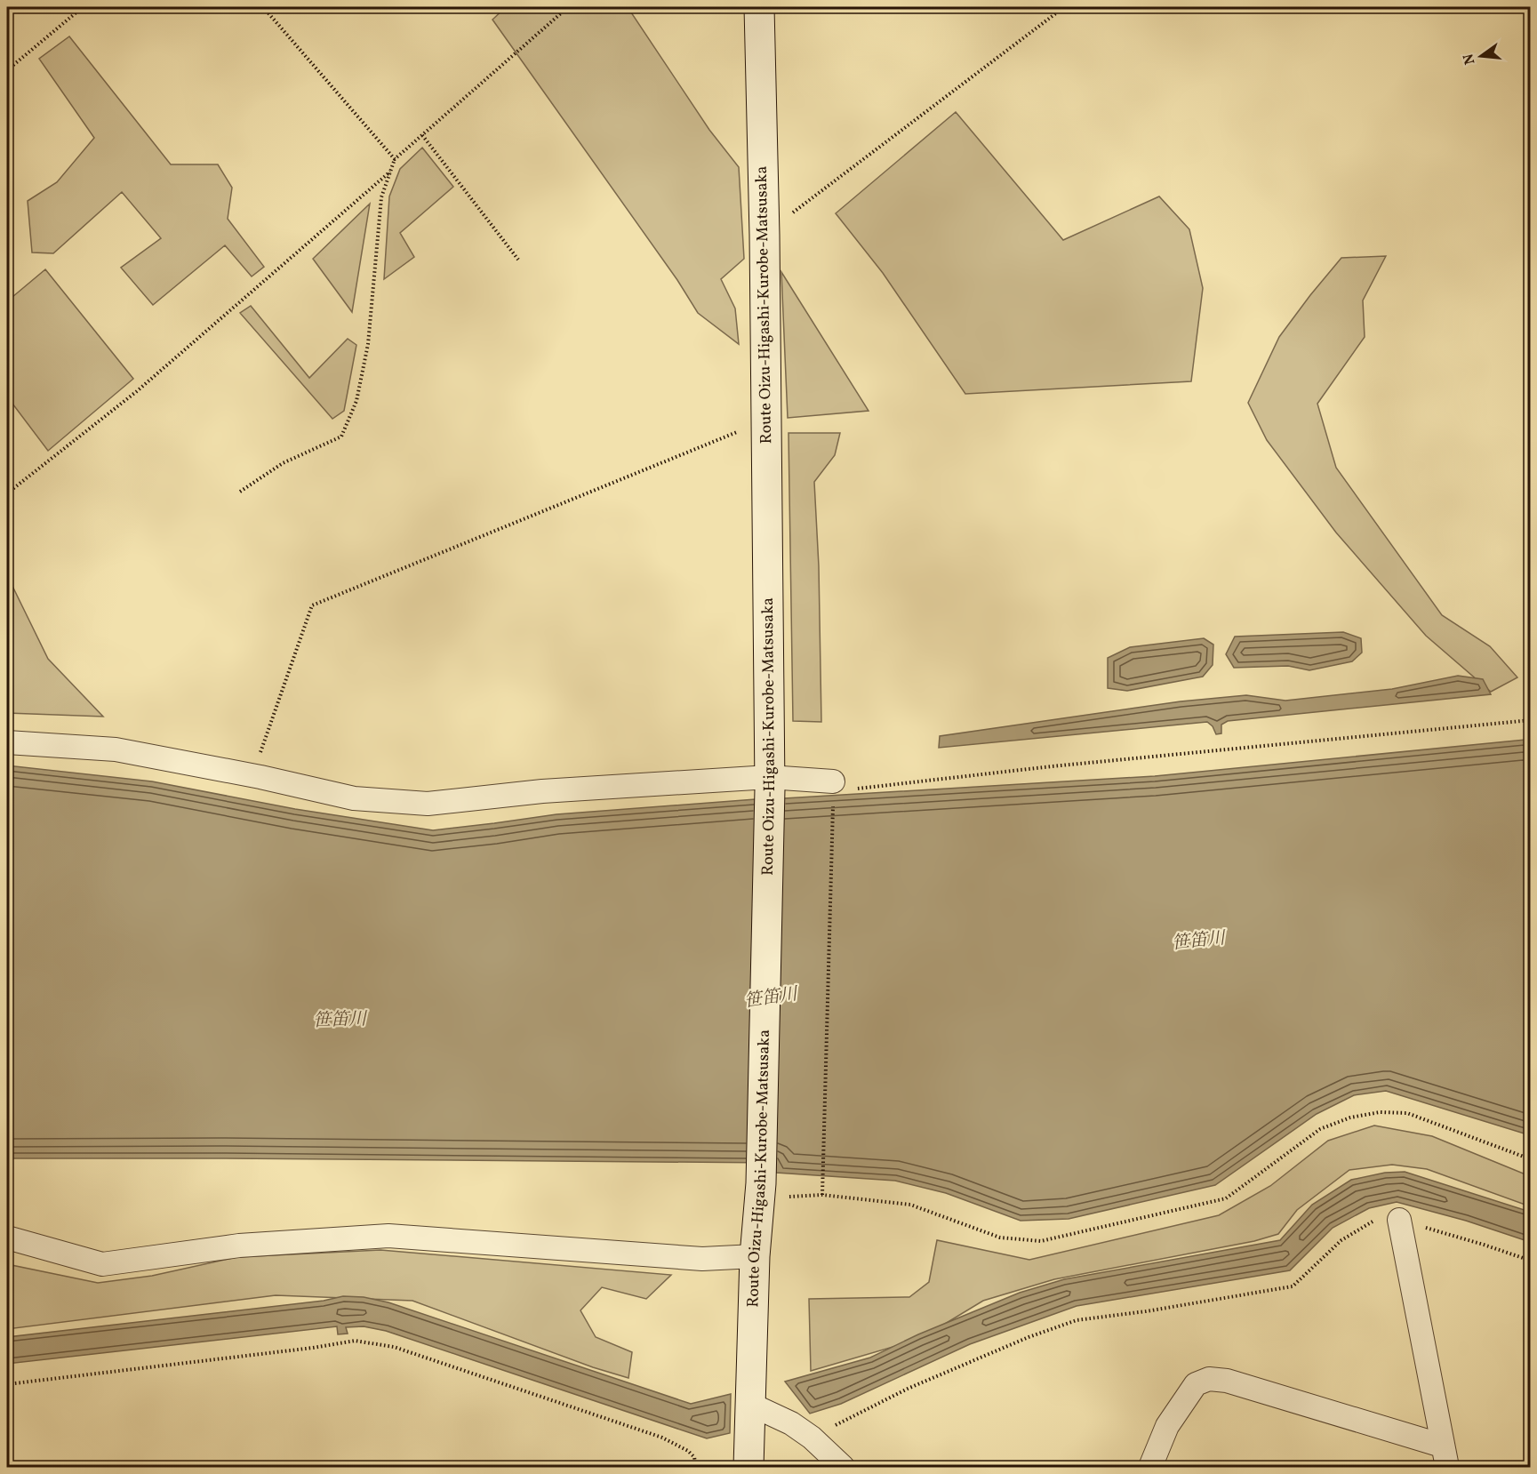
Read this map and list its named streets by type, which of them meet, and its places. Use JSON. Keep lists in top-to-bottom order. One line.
{"streets":{"main road":["Route Oizu-Higashi-Kurobe-Matsusaka"]},"water":["笹笛川"],"north":"left"}
